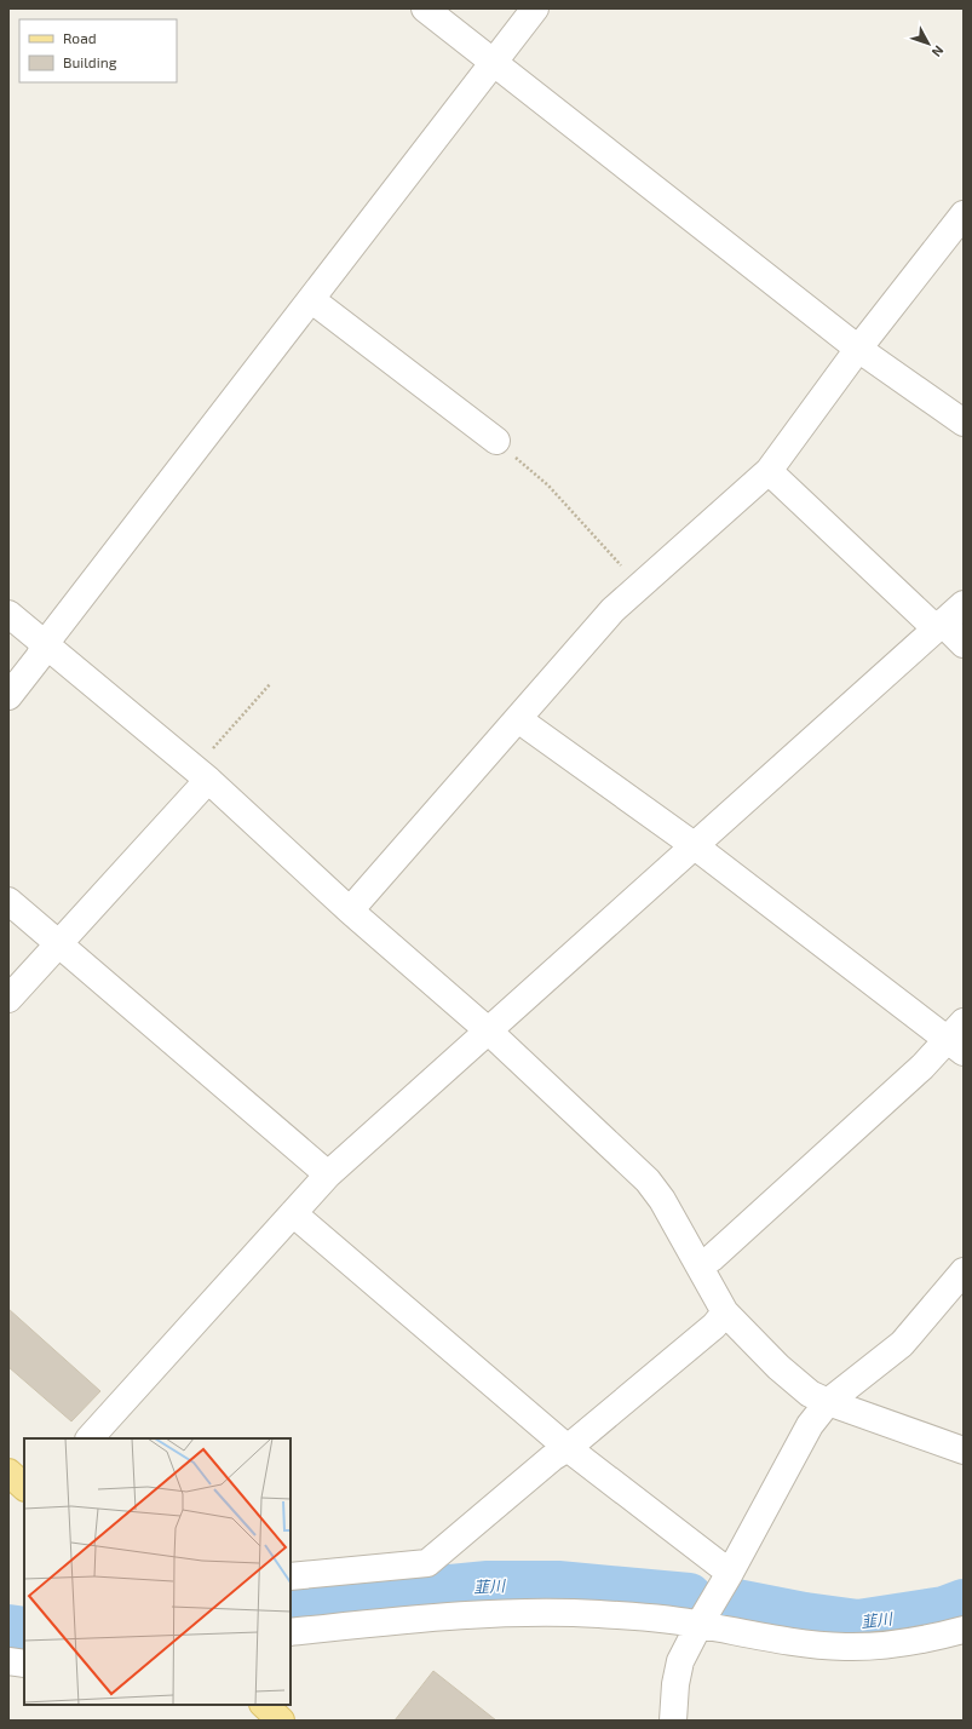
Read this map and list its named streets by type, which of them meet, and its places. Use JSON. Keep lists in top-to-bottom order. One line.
{"water":["韮川"],"legend":["Road","Building"],"north":"bottom right"}
